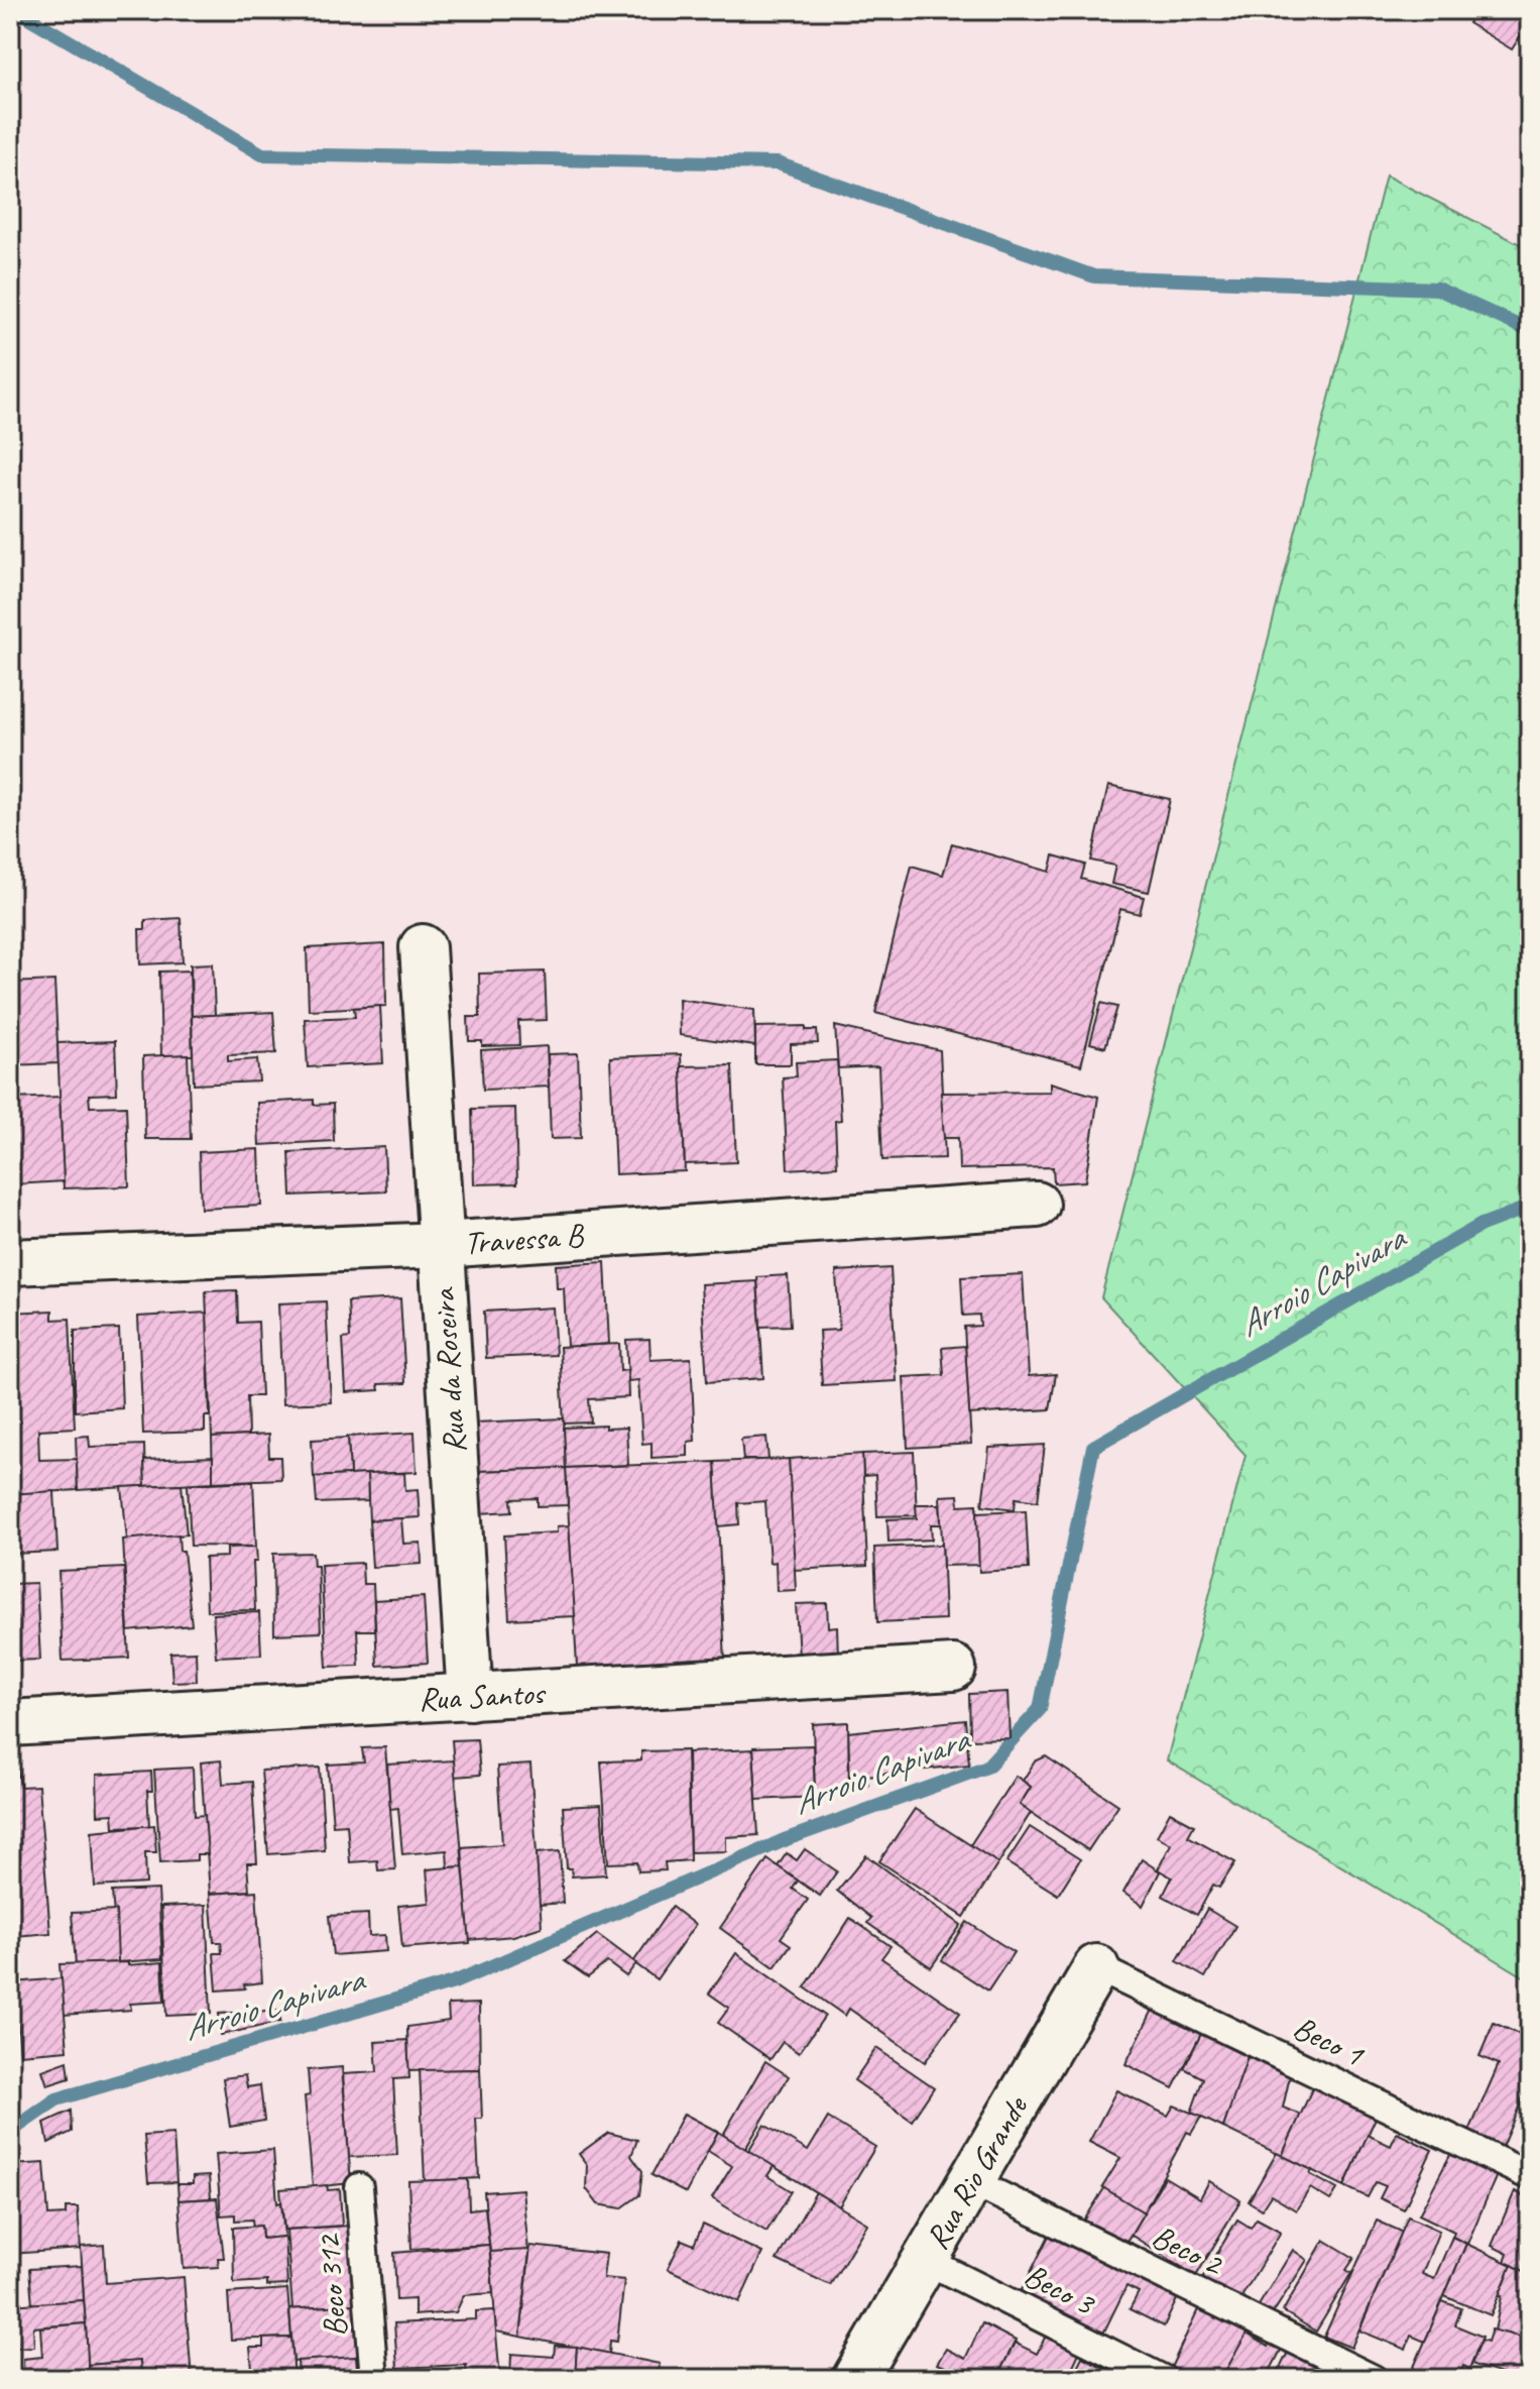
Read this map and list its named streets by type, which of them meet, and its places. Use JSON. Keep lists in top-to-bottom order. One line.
{"streets":{"street":["Travessa B","Rua da Roseira","Rua Santos","Rua Rio Grande"],"lane":["Beco 1","Beco 2","Beco 312","Beco 3"]},"crossings":[["Travessa B","Rua da Roseira"],["Rua da Roseira","Rua Santos"],["Beco 1","Rua Rio Grande"],["Rua Rio Grande","Beco 2"],["Rua Rio Grande","Beco 3"]],"water":["Arroio Capivara"]}
